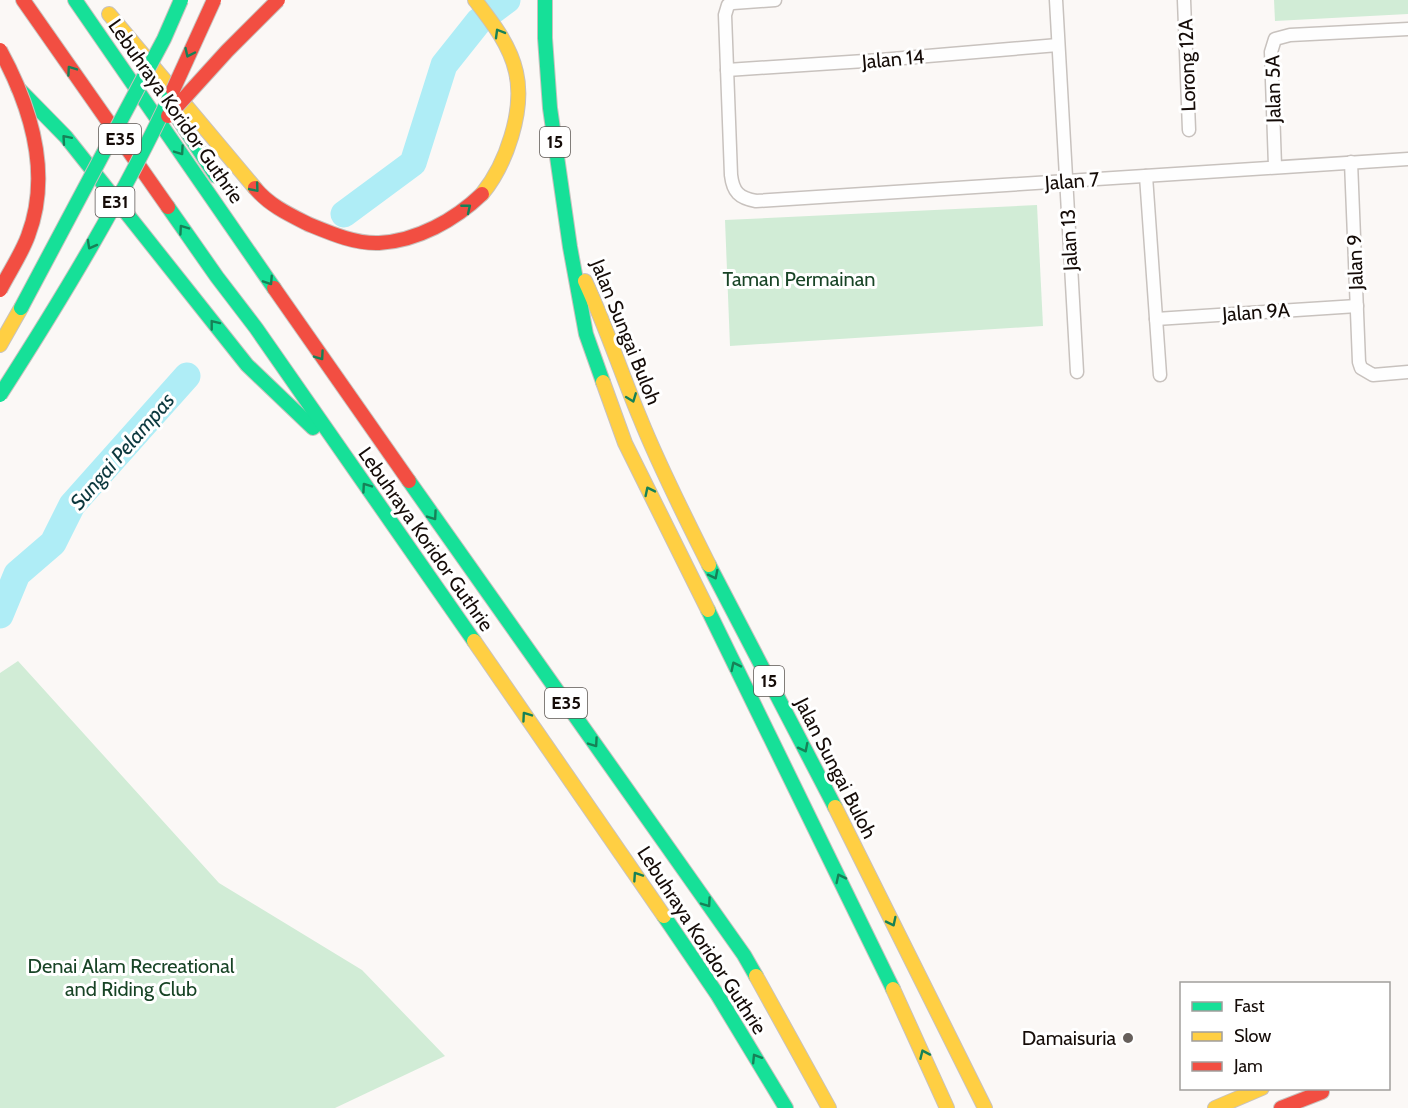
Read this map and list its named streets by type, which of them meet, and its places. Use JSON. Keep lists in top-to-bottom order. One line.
{"streets":{"main road":["Lebuhraya Koridor Guthrie","E35","15","E31","Jalan Sungai Buloh"],"street":["Jalan 14","Lorong 12A","Jalan 5A","Jalan 7","Jalan 13","Jalan 9","Jalan 9A"]},"crossings":[["Jalan 14","Jalan 7"],["Jalan 14","Jalan 13"],["Jalan 5A","Jalan 7"],["Jalan 7","Jalan 13"],["Jalan 7","Jalan 9"],["Jalan 9","Jalan 9A"]],"water":["Sungai Pelampas"],"parks":["Taman Permainan","Denai Alam Recreational and Riding Club"],"places":["Damaisuria"],"legend":["Fast","Slow","Jam"]}
